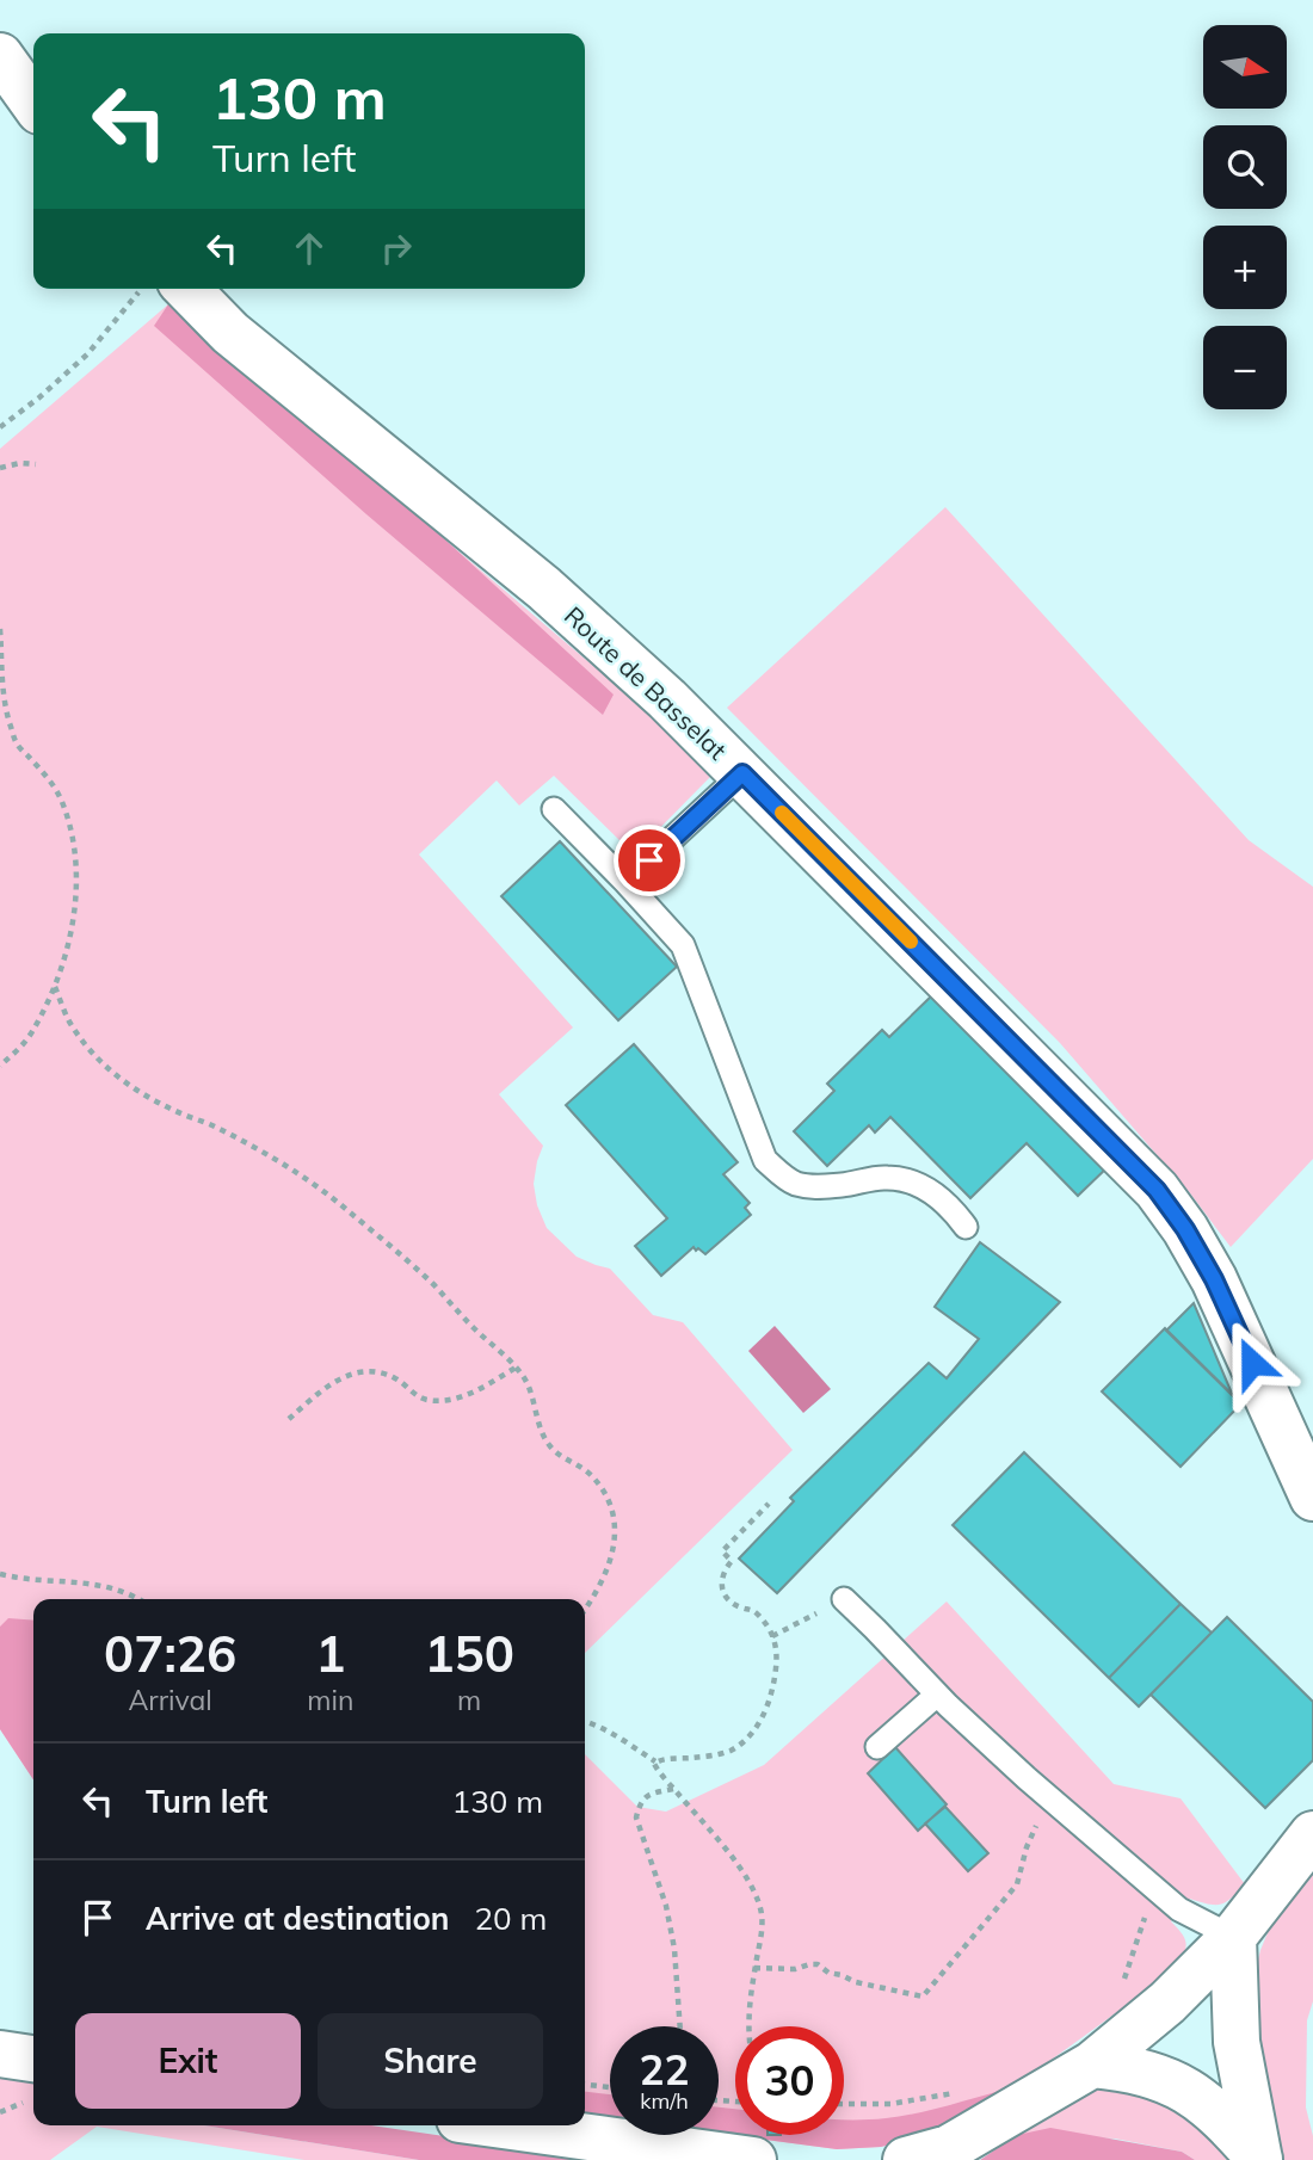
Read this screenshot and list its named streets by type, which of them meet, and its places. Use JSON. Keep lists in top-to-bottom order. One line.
{"streets":{"street":["Route de Basselat"]},"north":"right","page":{"map_buttons":["+","−"],"turn":["130 m","Turn left"],"eta":["07:26","Arrival","1","min","150","m"],"list":[{"name":"Turn left","value":"130 m"},{"name":"Arrive at destination","value":"20 m"}],"buttons":["Exit","Share"],"speed":"22 km/h","limit":"30"}}
